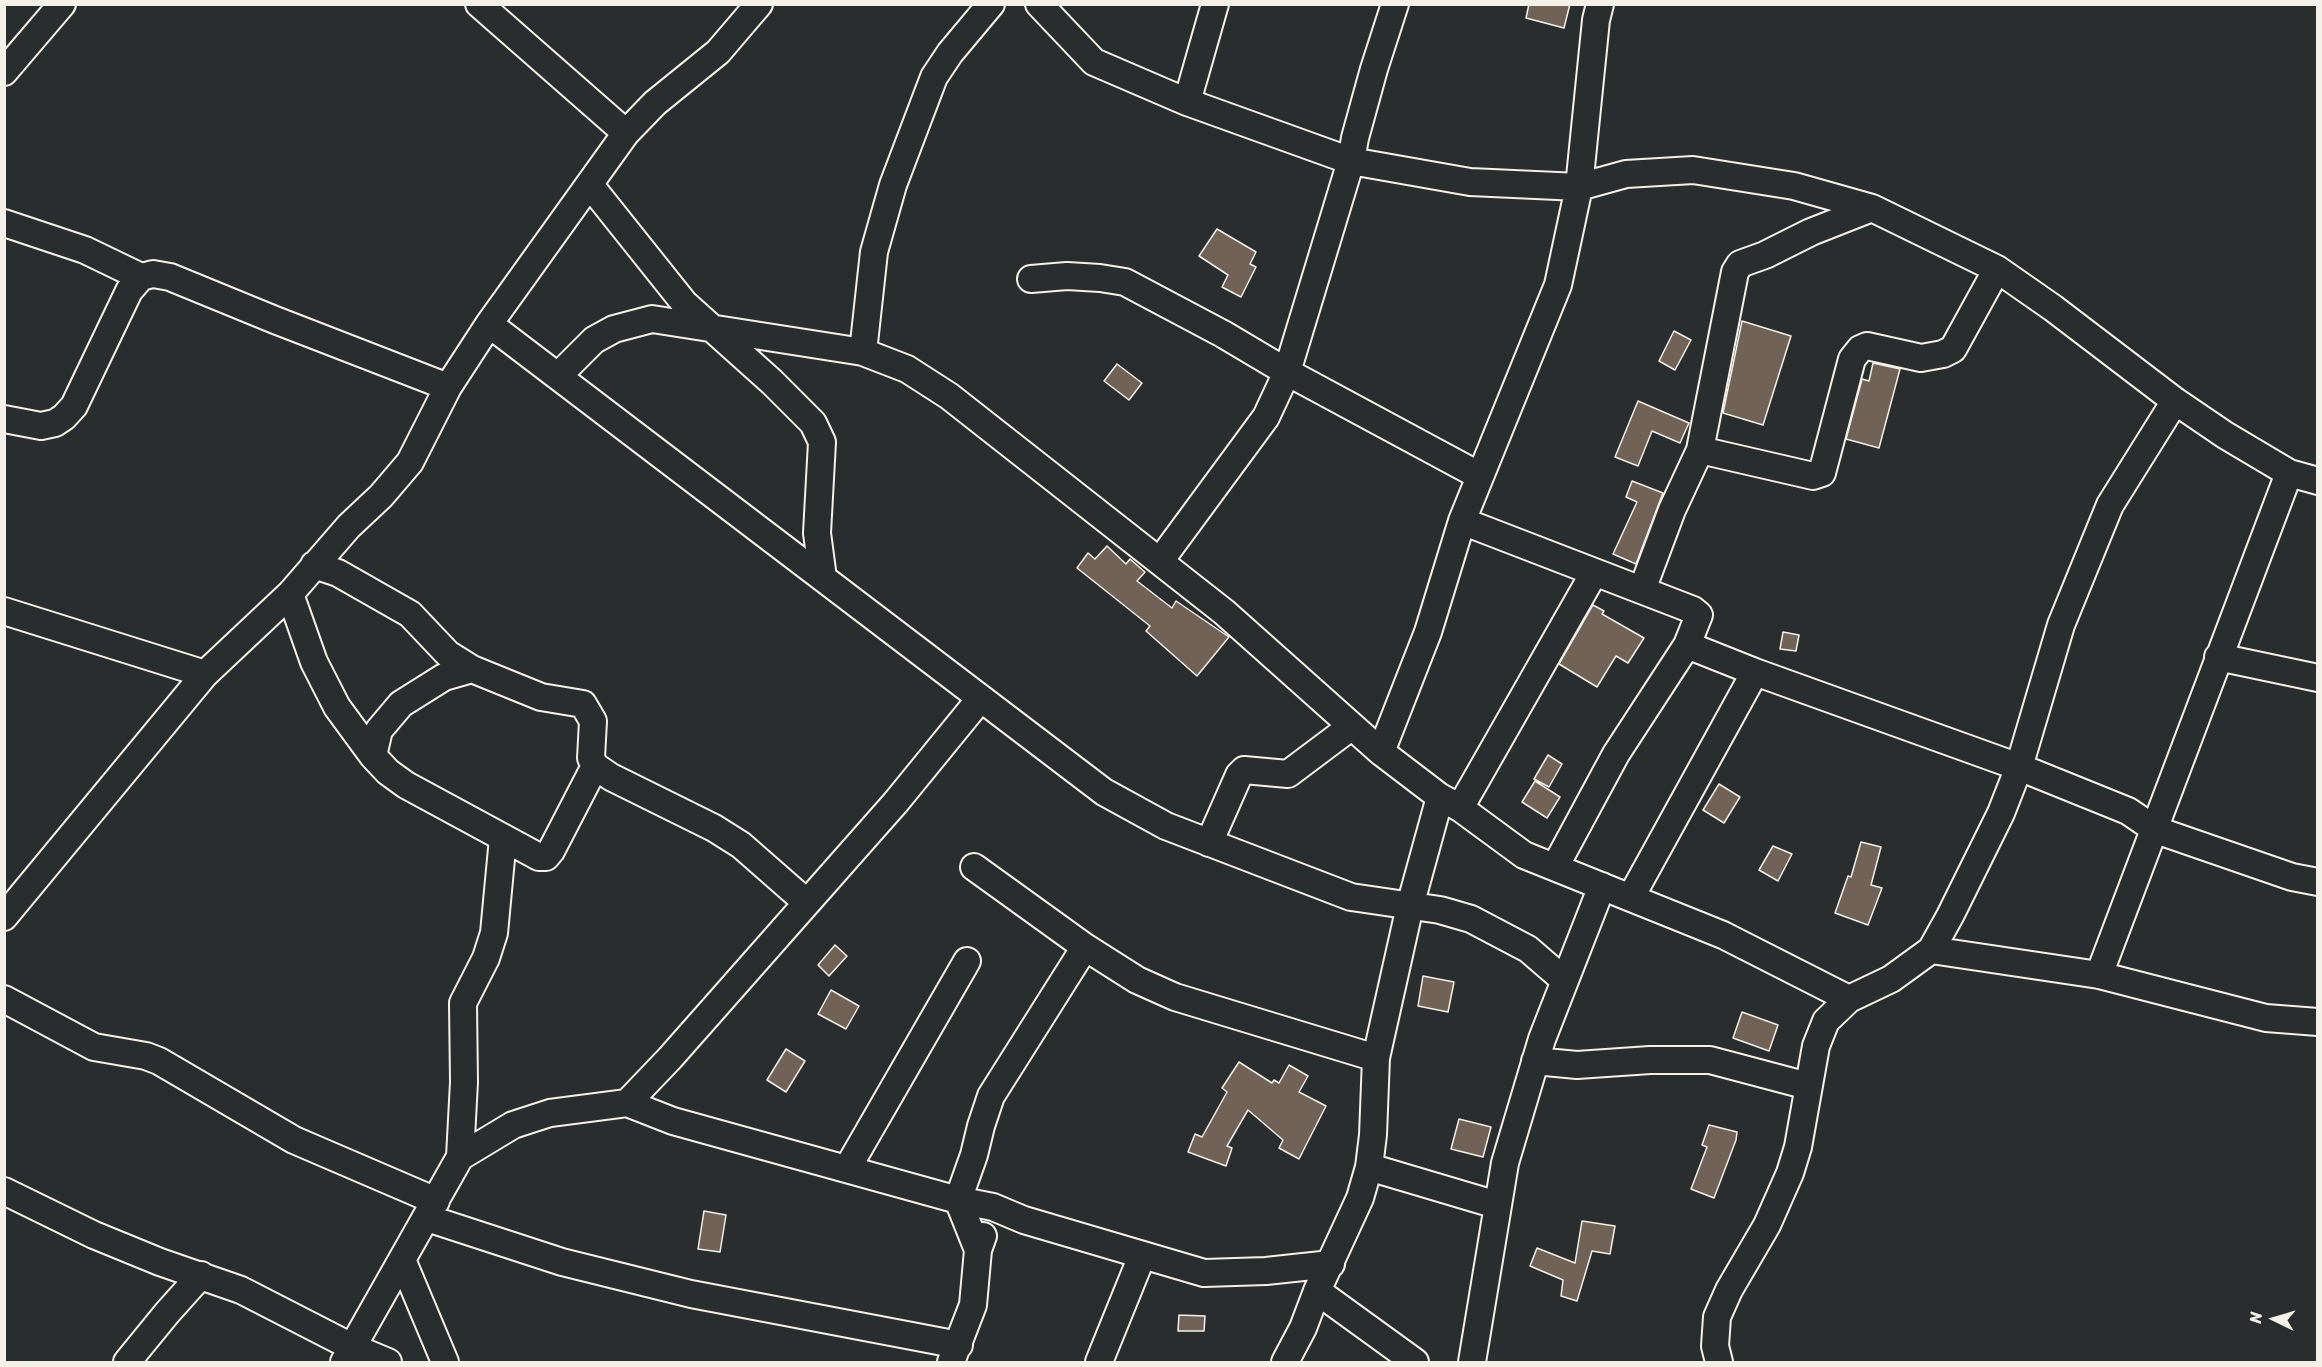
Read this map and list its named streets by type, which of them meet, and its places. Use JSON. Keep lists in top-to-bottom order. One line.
{"north":"left"}
